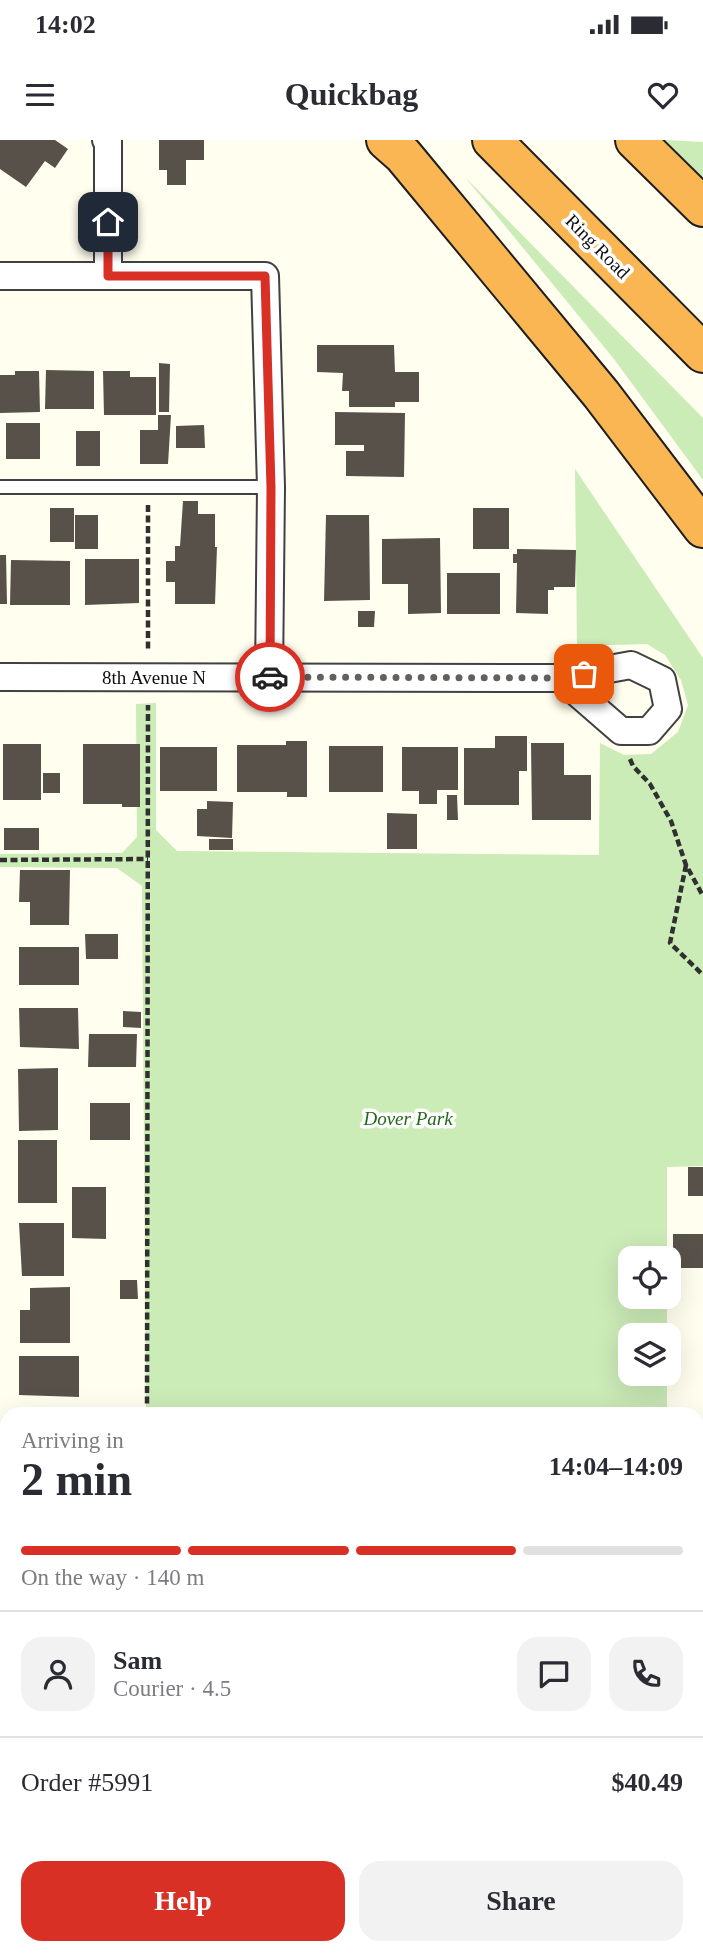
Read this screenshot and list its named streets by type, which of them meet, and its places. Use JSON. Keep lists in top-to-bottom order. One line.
{"streets":{"highway":["Ring Road"],"street":["8th Avenue N"]},"parks":["Dover Park"],"page":{"status":"14:02","header":"Quickbag","heading":["2 min","Arriving in","14:04–14:09"],"panel":["Sam","Courier · 4.5","Order #5991","$40.49"],"bar":"On the way · 140 m","buttons":["Help","Share"]}}
